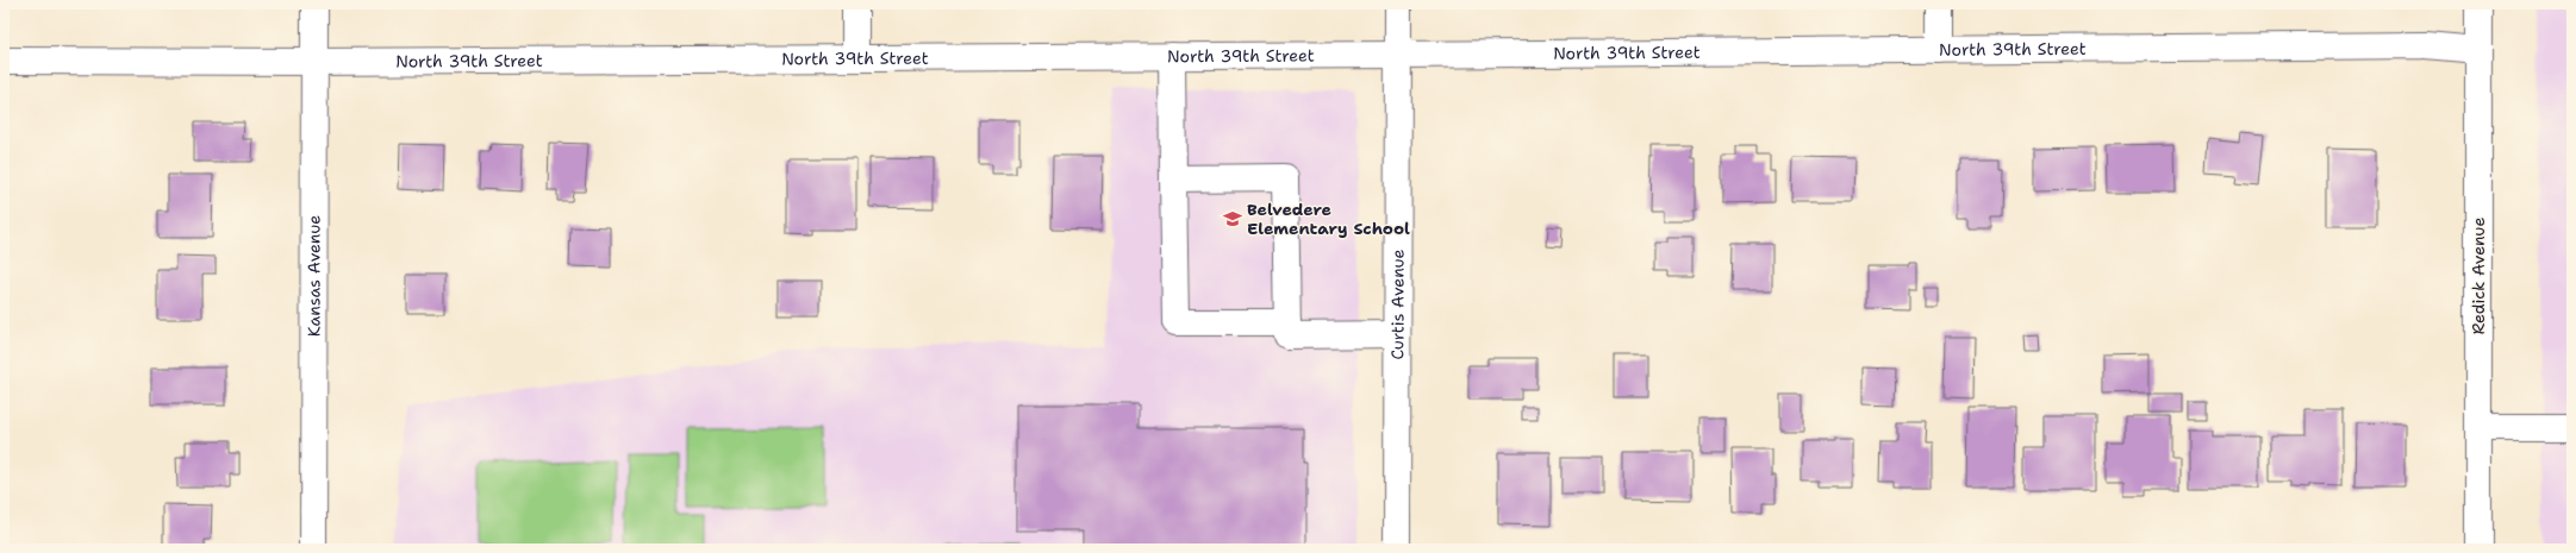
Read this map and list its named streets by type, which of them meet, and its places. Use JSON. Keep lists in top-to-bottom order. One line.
{"streets":{"street":["North 39th Street","Redick Avenue","Kansas Avenue","Curtis Avenue"]},"crossings":[["North 39th Street","Redick Avenue"],["North 39th Street","Kansas Avenue"],["North 39th Street","Curtis Avenue"]],"places":{"school or university":["Belvedere Elementary School"]}}
